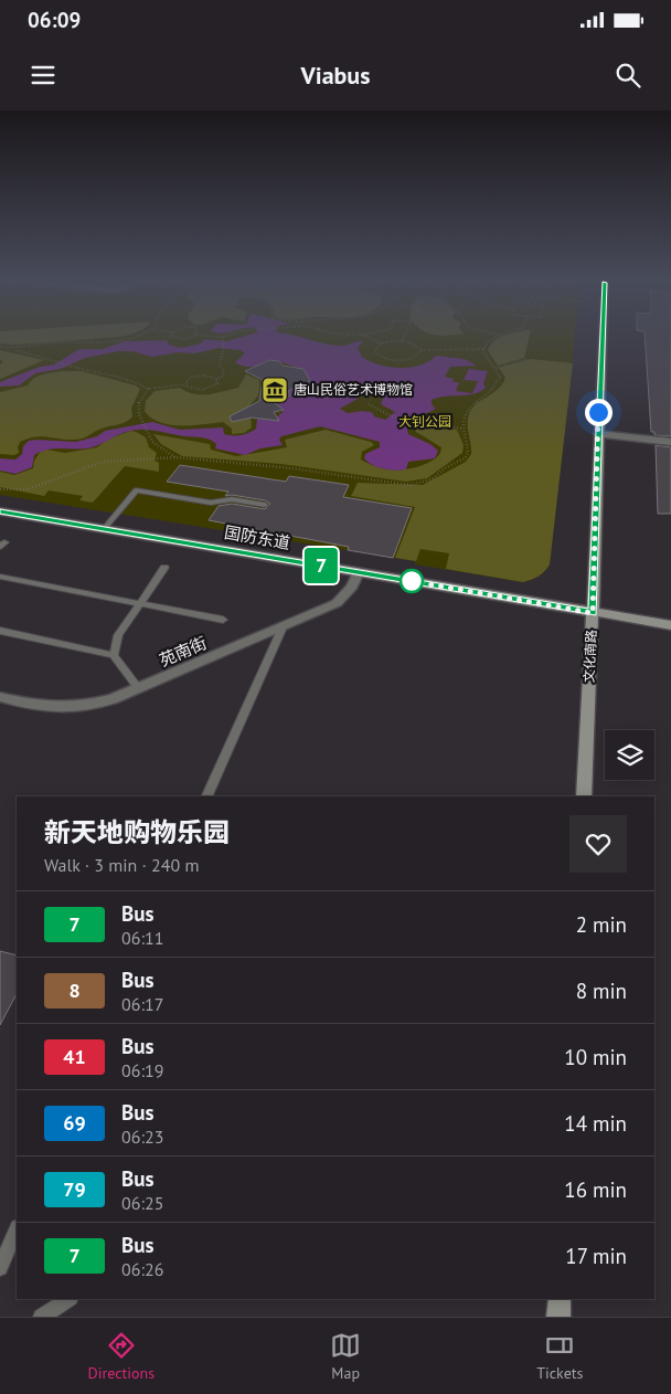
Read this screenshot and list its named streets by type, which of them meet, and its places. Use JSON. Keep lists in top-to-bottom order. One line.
{"streets":{"street":["国防东道","苑南街","文化南路"]},"crossings":[["国防东道","苑南街"],["国防东道","文化南路"]],"parks":["大钊公园"],"places":{"museum":["唐山民俗艺术博物馆"]},"lines":["bus line 7"],"page":{"status":"06:09","header":"Viabus","on_map":"7","heading":["新天地购物乐园","Walk · 3 min · 240 m"],"list":[{"mark":"7","name":"Bus","note":"06:11","value":"2 min"},{"mark":"8","name":"Bus","note":"06:17","value":"8 min"},{"mark":"41","name":"Bus","note":"06:19","value":"10 min"},{"mark":"69","name":"Bus","note":"06:23","value":"14 min"},{"mark":"79","name":"Bus","note":"06:25","value":"16 min"},{"mark":"7","name":"Bus","note":"06:26","value":"17 min"}],"tabs":["Directions","Map","Tickets"]}}
